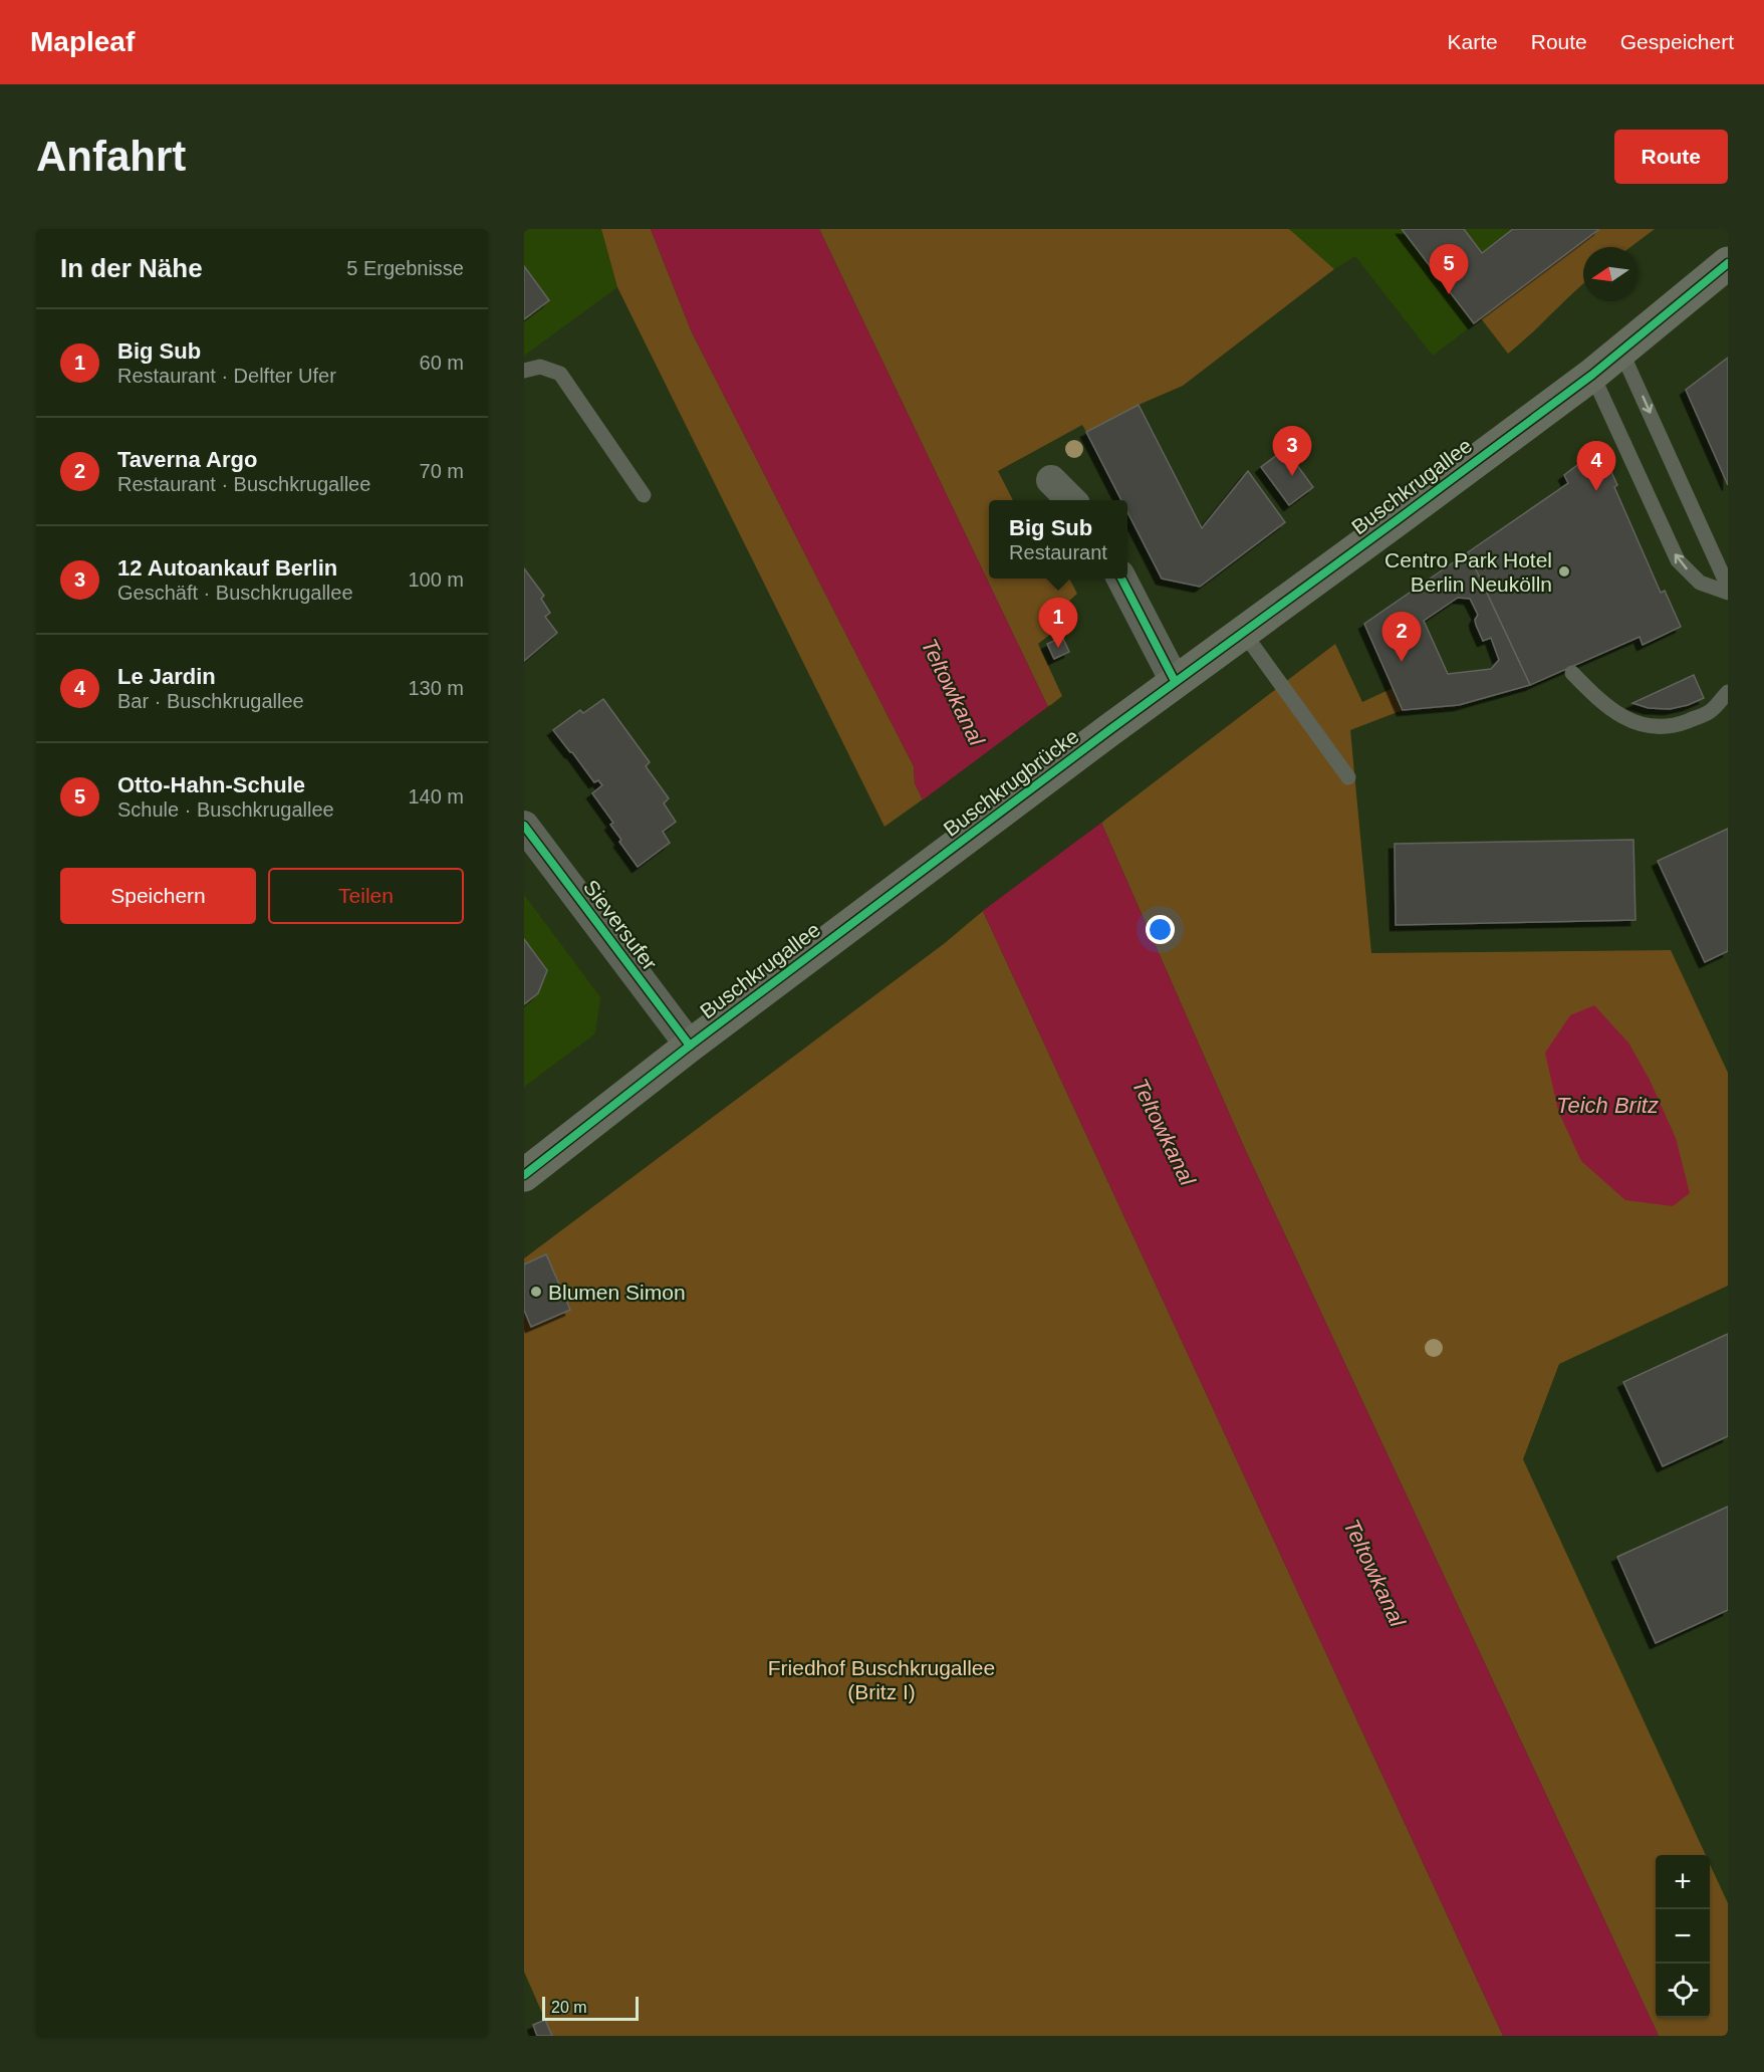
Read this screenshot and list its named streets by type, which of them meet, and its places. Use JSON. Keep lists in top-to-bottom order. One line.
{"streets":{"main road":["Buschkrugallee","Buschkrugbrücke"],"street":["Sieversufer"]},"crossings":[["Buschkrugallee","Buschkrugbrücke"],["Buschkrugallee","Sieversufer"]],"water":["Teltowkanal","Teich Britz"],"parks":["Friedhof Buschkrugallee (Britz I)"],"places":["Centro Park Hotel Berlin Neukölln","Blumen Simon"],"scale_bar":"20 m","north":"left","page":{"header":"Mapleaf","nav":["Karte","Route","Gespeichert"],"buttons":["Route",["Speichern","Teilen"]],"title":"Anfahrt","heading":["In der Nähe","5 Ergebnisse"],"pins":["5","3","4","1","2"],"list":[{"mark":"1","name":"Big Sub","note":"Restaurant · Delfter Ufer","value":"60 m"},{"mark":"2","name":"Taverna Argo","note":"Restaurant · Buschkrugallee","value":"70 m"},{"mark":"3","name":"12 Autoankauf Berlin","note":"Geschäft · Buschkrugallee","value":"100 m"},{"mark":"4","name":"Le Jardin","note":"Bar · Buschkrugallee","value":"130 m"},{"mark":"5","name":"Otto-Hahn-Schule","note":"Schule · Buschkrugallee","value":"140 m"}],"popup":["Big Sub","Restaurant"],"map_buttons":["+","−"],"scale":"20 m"}}
